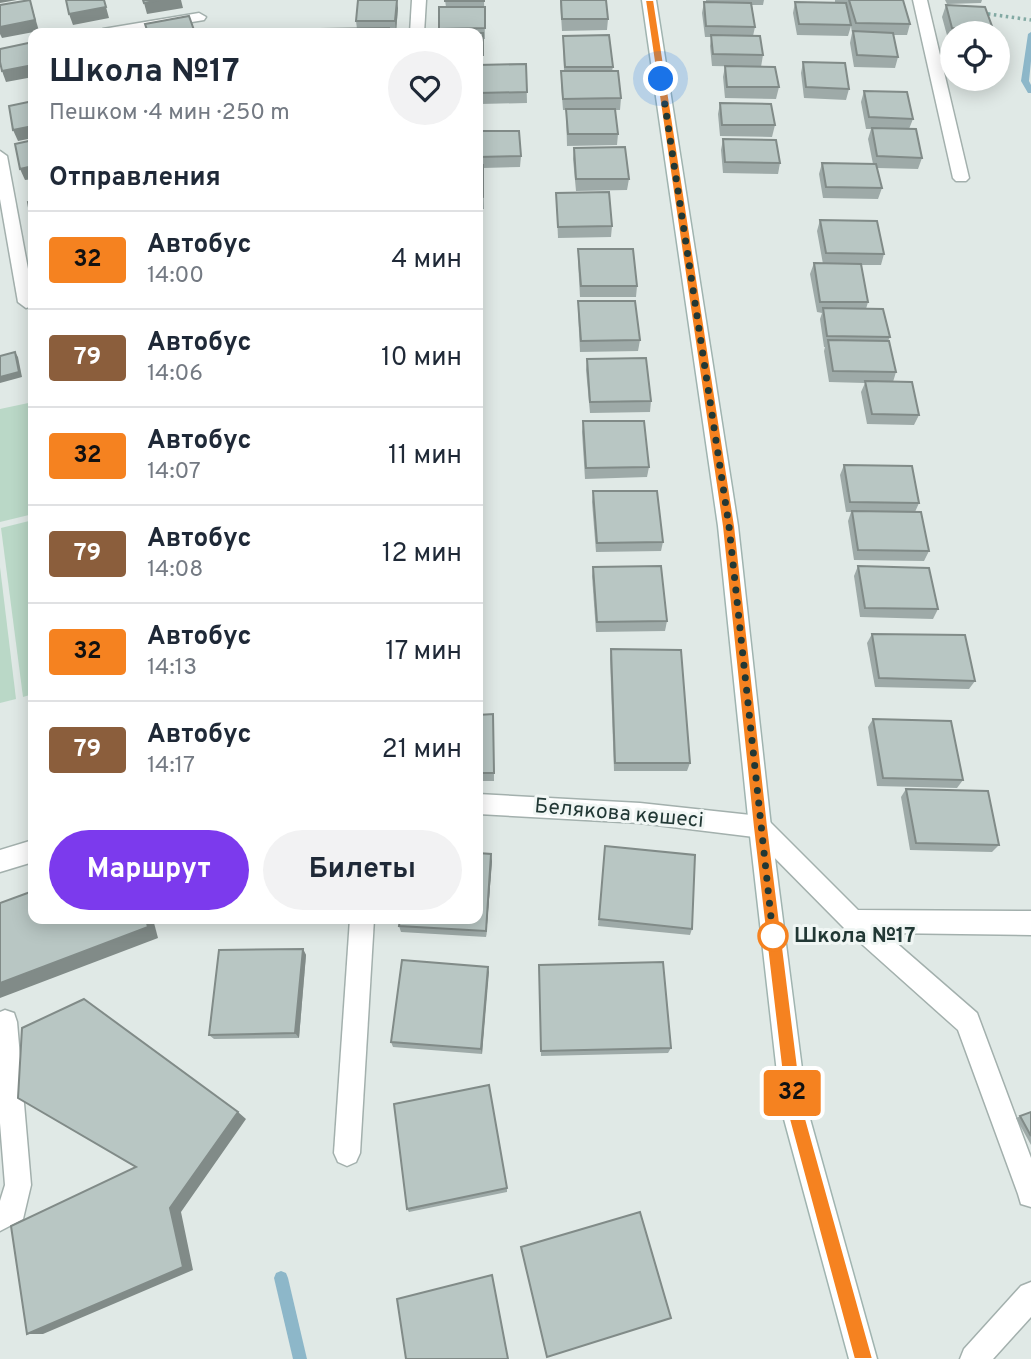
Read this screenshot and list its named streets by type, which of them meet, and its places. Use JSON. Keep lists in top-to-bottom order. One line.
{"streets":{"street":["Белякова көшесі"]},"places":["Школа №17"],"lines":["bus line 32"],"page":{"on_map":"32","heading":[["Школа №17","Пешком · 4 мин · 250 m"],"Отправления"],"list":[{"mark":"32","name":"Автобус","note":"14:00","value":"4 мин"},{"mark":"79","name":"Автобус","note":"14:06","value":"10 мин"},{"mark":"32","name":"Автобус","note":"14:07","value":"11 мин"},{"mark":"79","name":"Автобус","note":"14:08","value":"12 мин"},{"mark":"32","name":"Автобус","note":"14:13","value":"17 мин"},{"mark":"79","name":"Автобус","note":"14:17","value":"21 мин"}],"buttons":["Маршрут","Билеты"]}}
